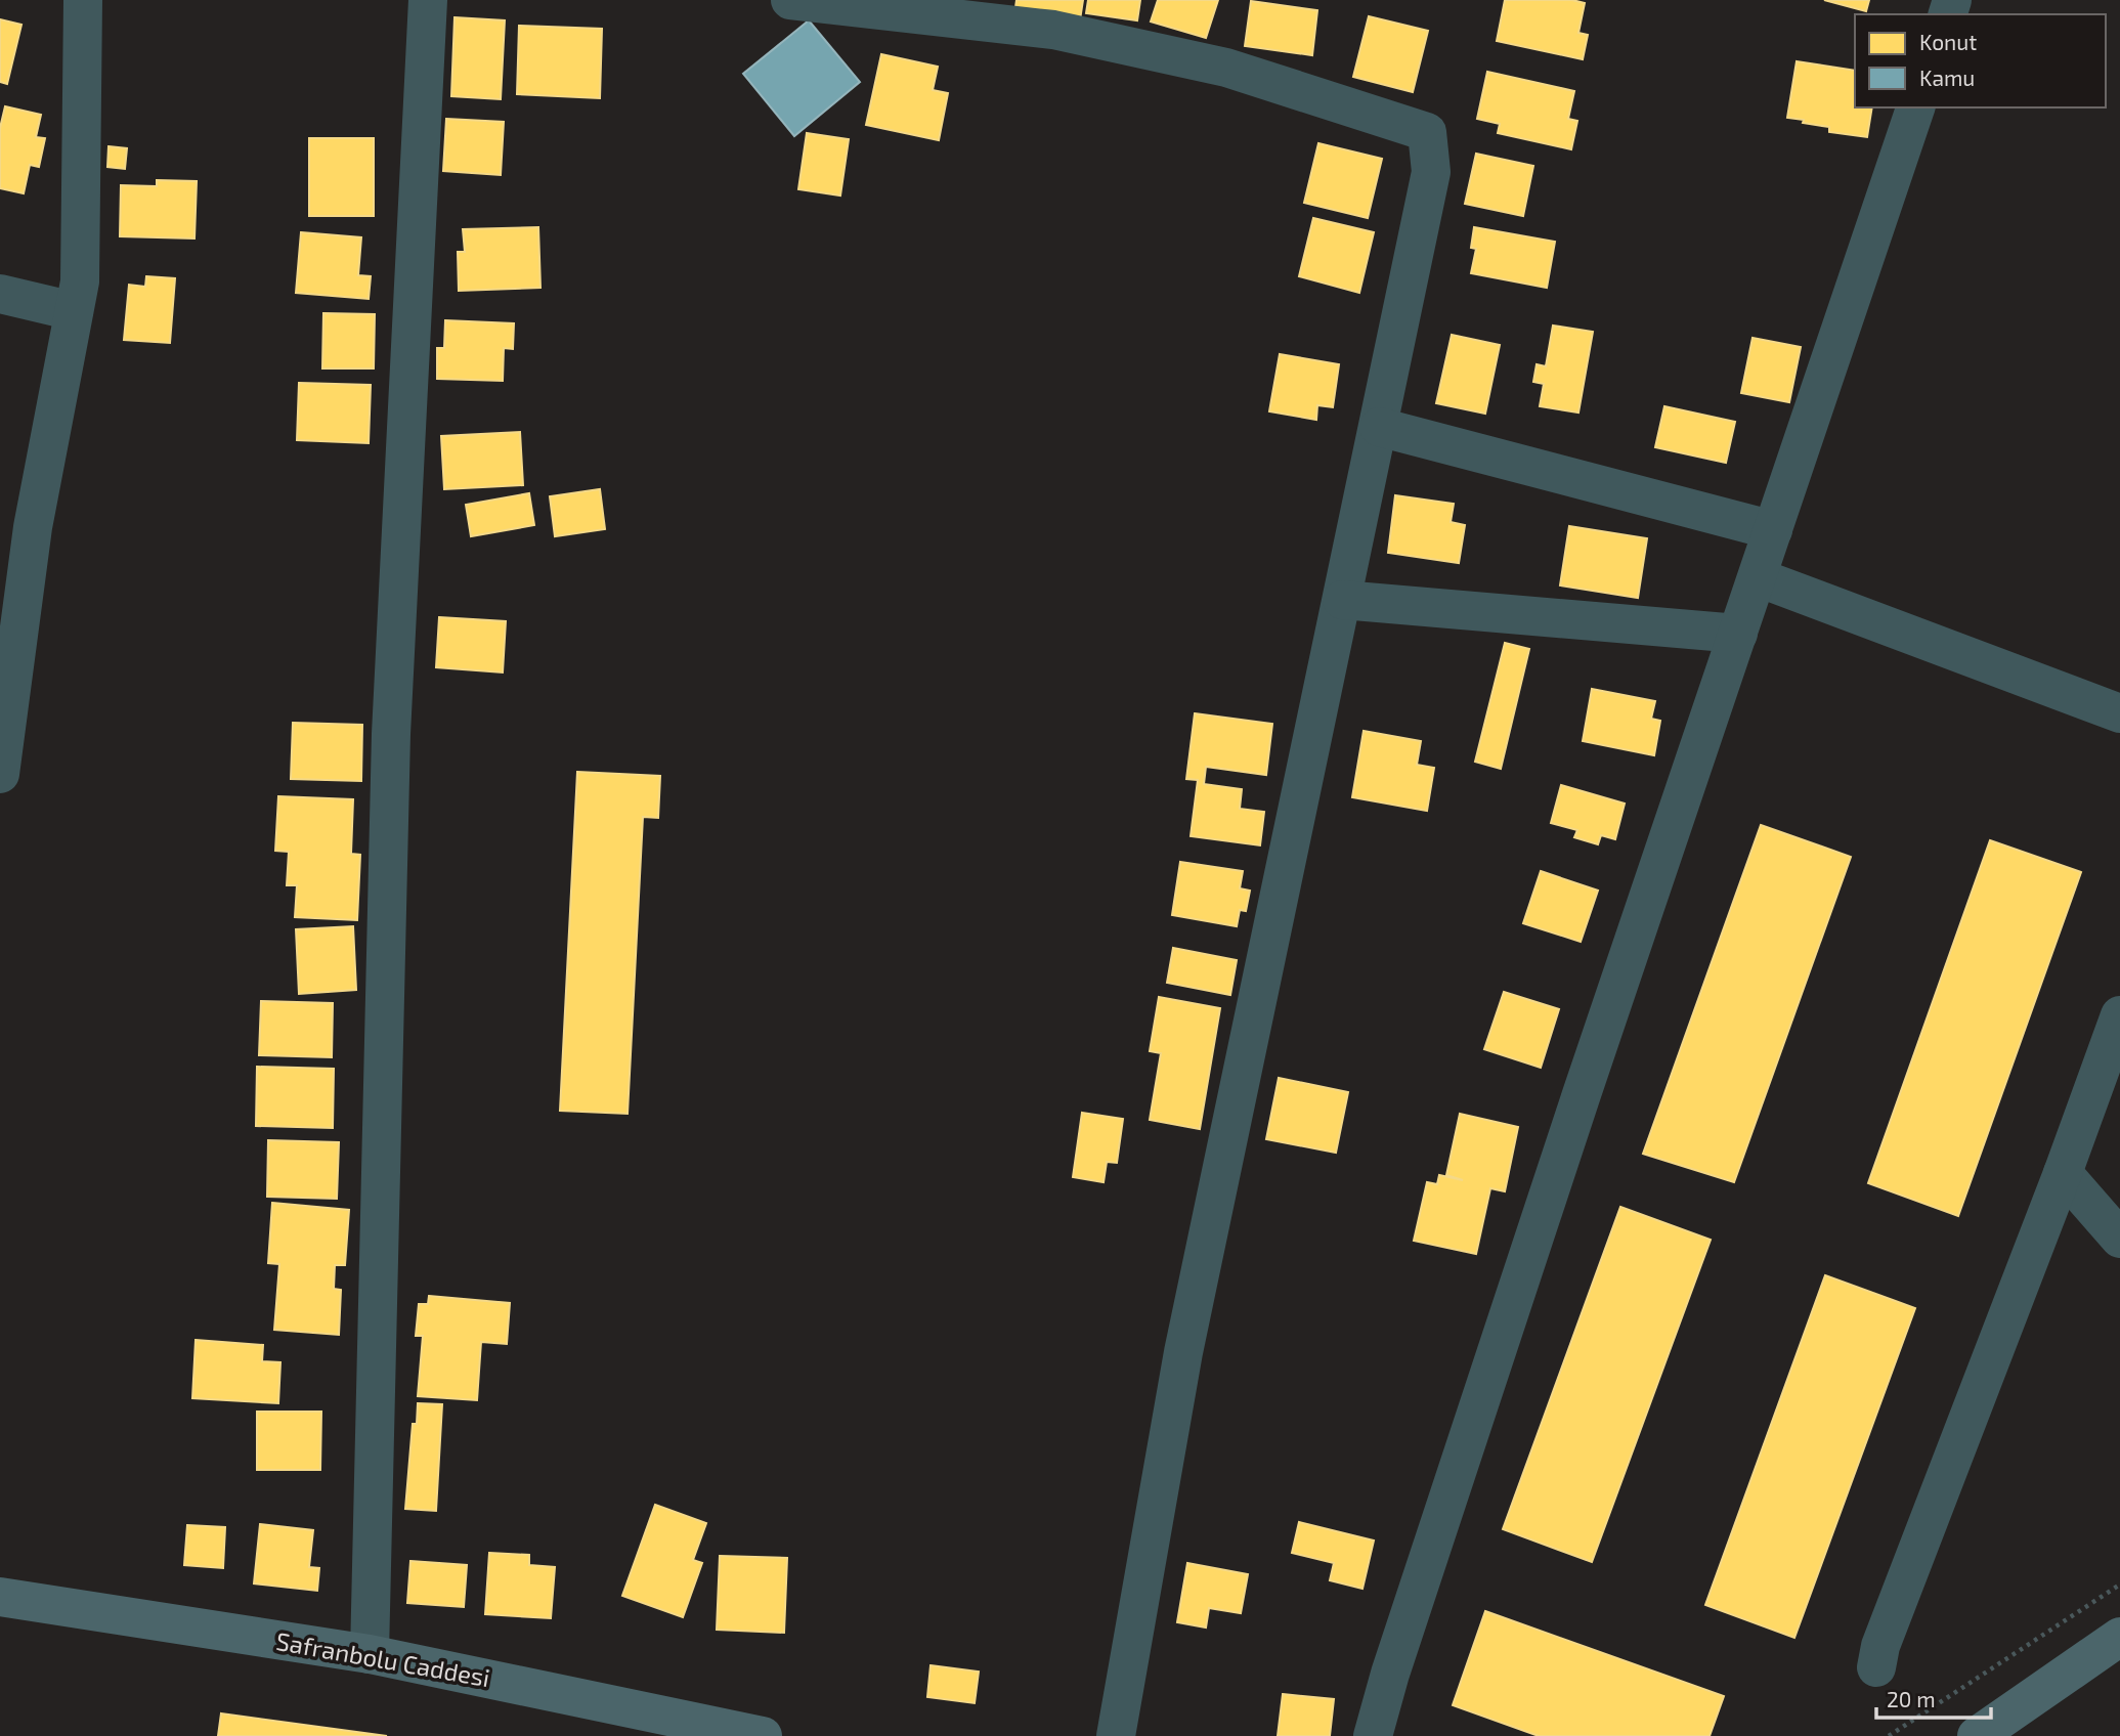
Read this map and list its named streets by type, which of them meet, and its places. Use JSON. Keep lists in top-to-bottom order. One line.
{"streets":{"street":["Safranbolu Caddesi"]},"legend":["Konut","Kamu"],"scale_bar":"20 m"}
